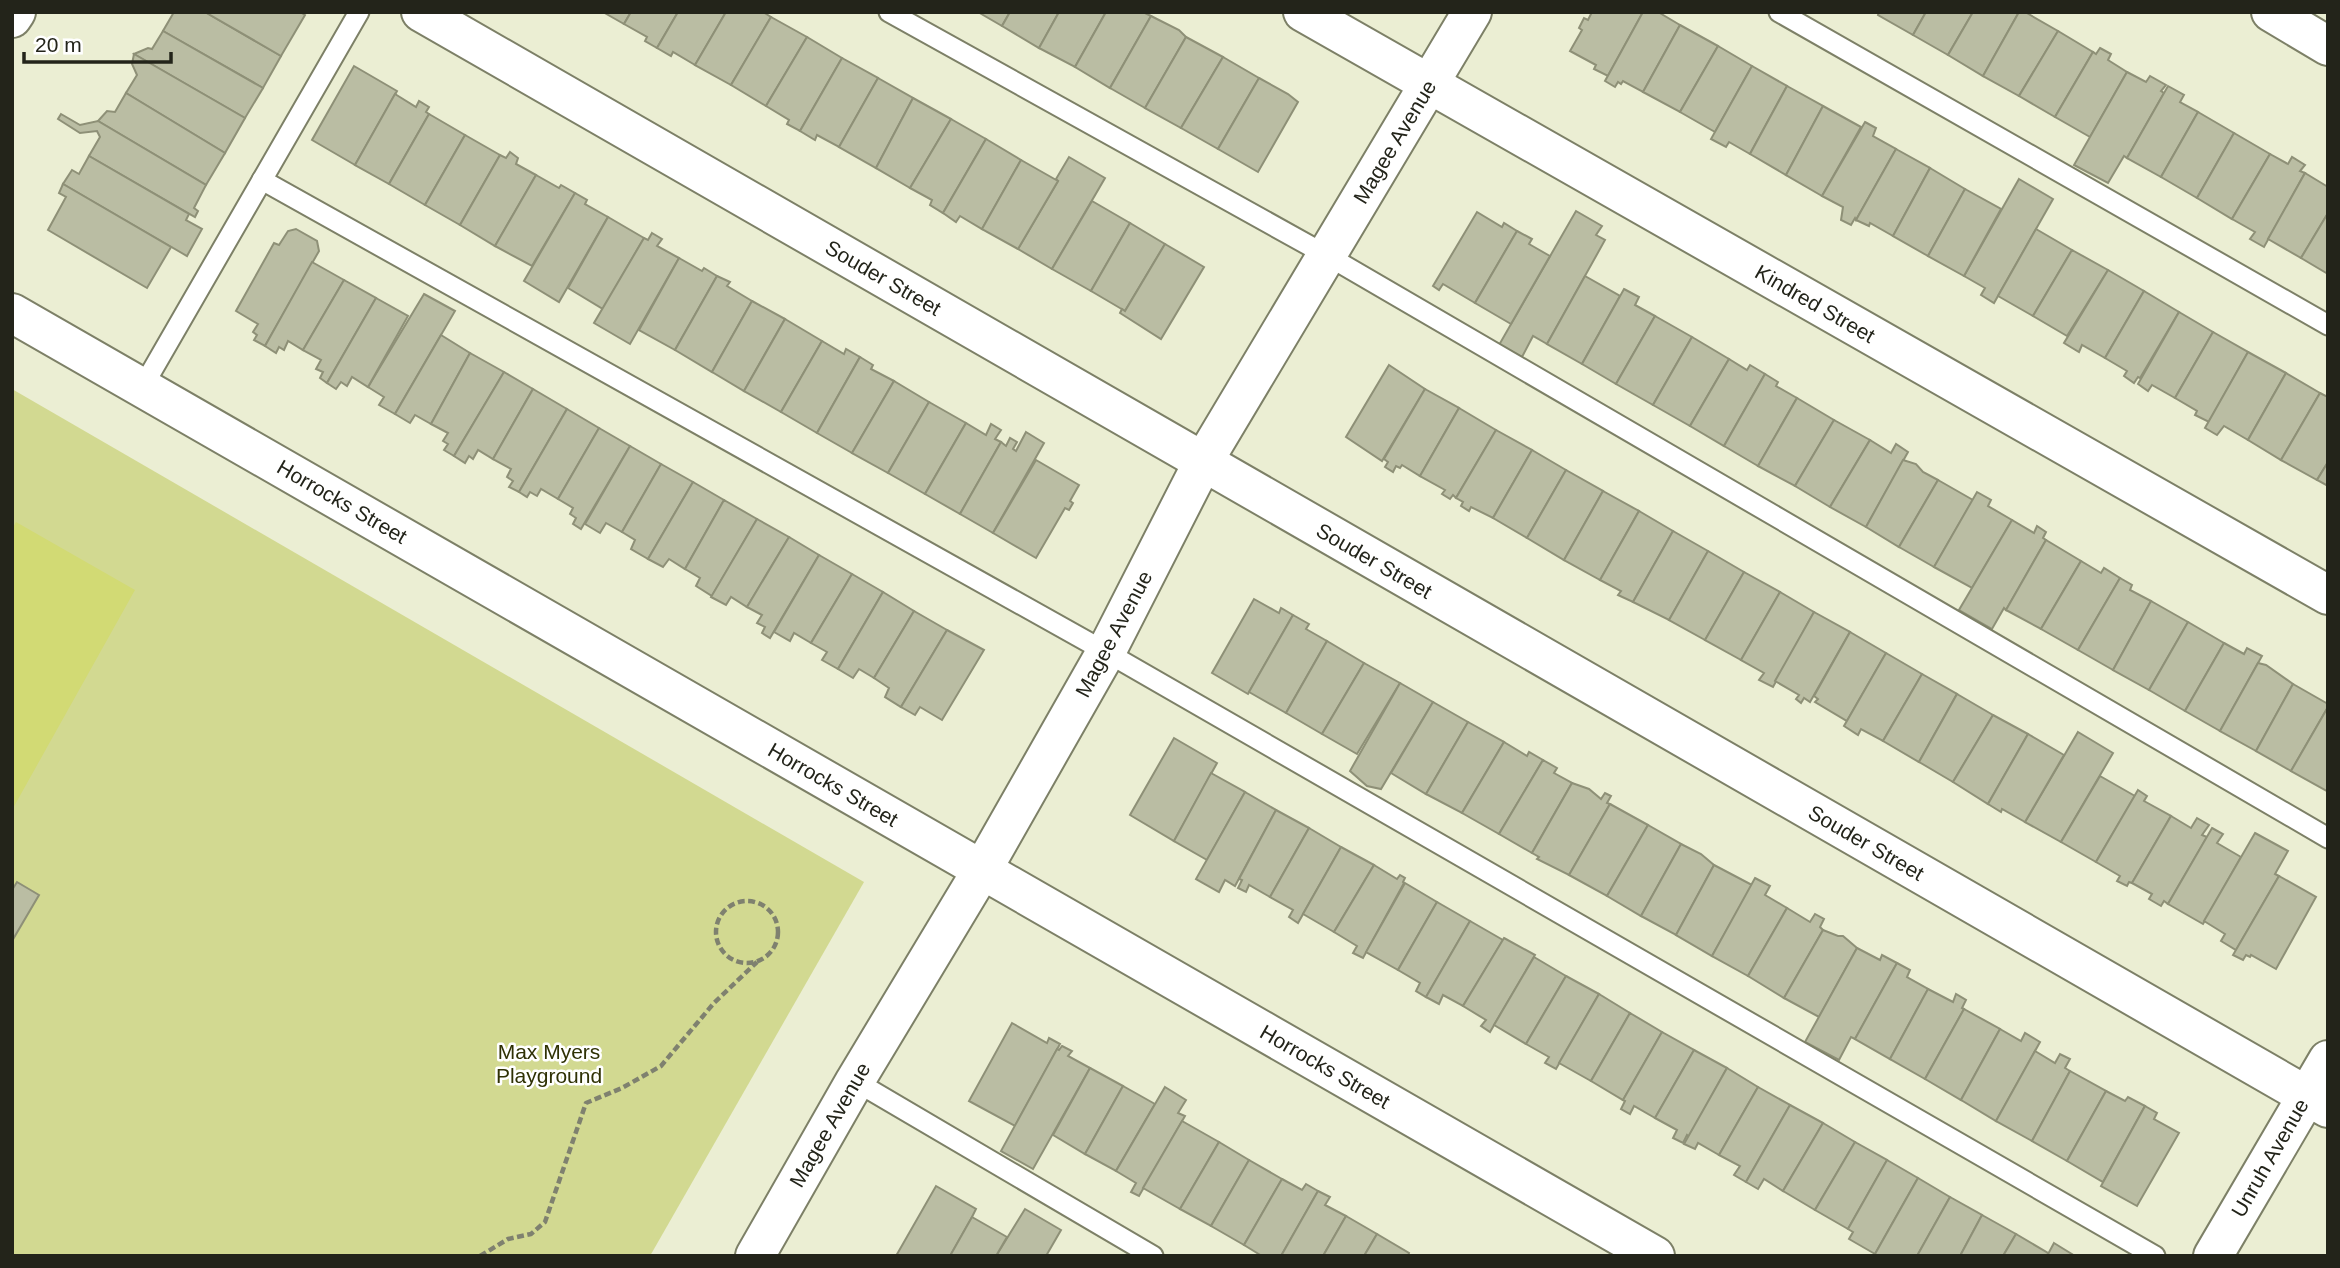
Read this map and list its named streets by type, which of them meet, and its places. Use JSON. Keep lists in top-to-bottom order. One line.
{"streets":{"street":["Magee Avenue","Souder Street","Kindred Street","Horrocks Street","Unruh Avenue"]},"crossings":[["Magee Avenue","Souder Street"],["Magee Avenue","Kindred Street"],["Magee Avenue","Horrocks Street"],["Souder Street","Unruh Avenue"]],"parks":["Max Myers Playground"],"scale_bar":"20 m"}
